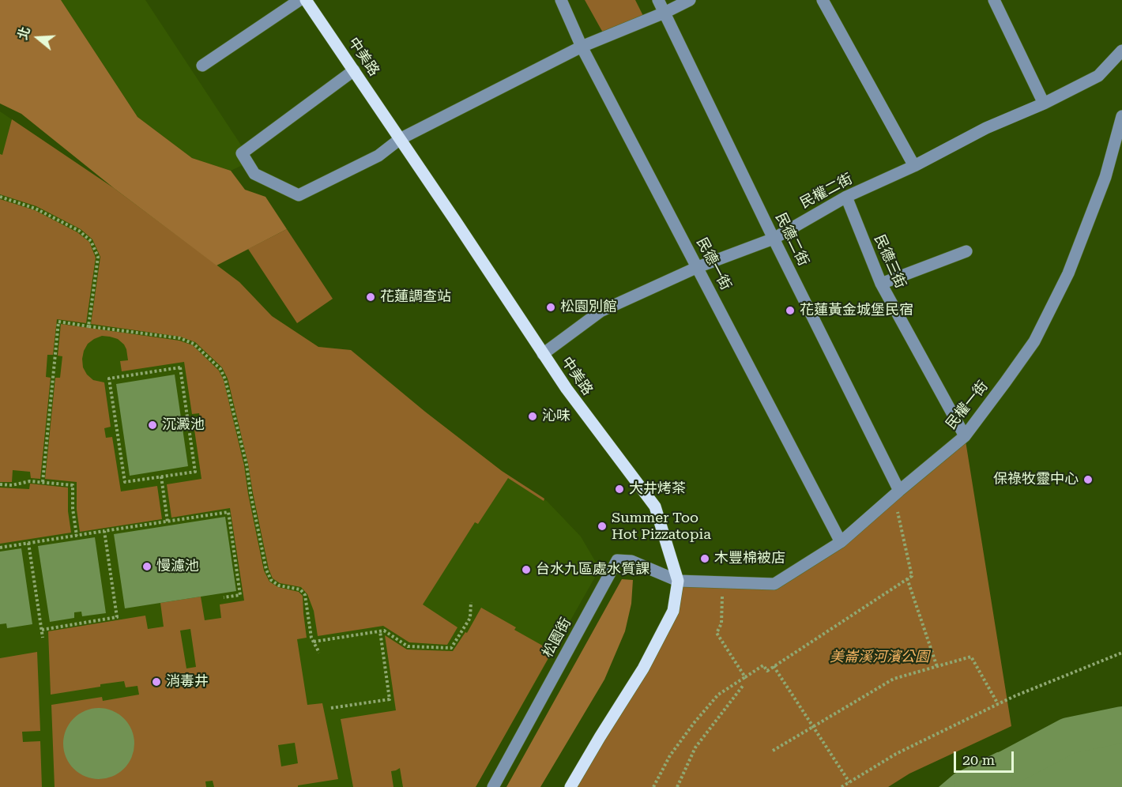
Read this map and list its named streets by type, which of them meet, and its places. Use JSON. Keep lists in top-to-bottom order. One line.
{"streets":{"main road":["中美路"],"street":["民權二街","民德二街","民德三街","民德一街","民權一街","松園街"]},"crossings":[["中美路","民權二街"],["中美路","民權一街"],["中美路","松園街"],["民權二街","民德二街"],["民權二街","民德三街"],["民權二街","民德一街"],["民德二街","民權一街"],["民德三街","民權一街"],["民德一街","民權一街"],["民權一街","松園街"]],"parks":["美崙溪河濱公園"],"places":["花蓮調查站","松園別館","花蓮黃金城堡民宿","沁味","沉澱池","保祿牧靈中心","大井烤茶","Summer Too Hot Pizzatopia","木豐棉被店","慢濾池","台水九區處水質課","消毒井"],"scale_bar":"20 m","north":"left"}
